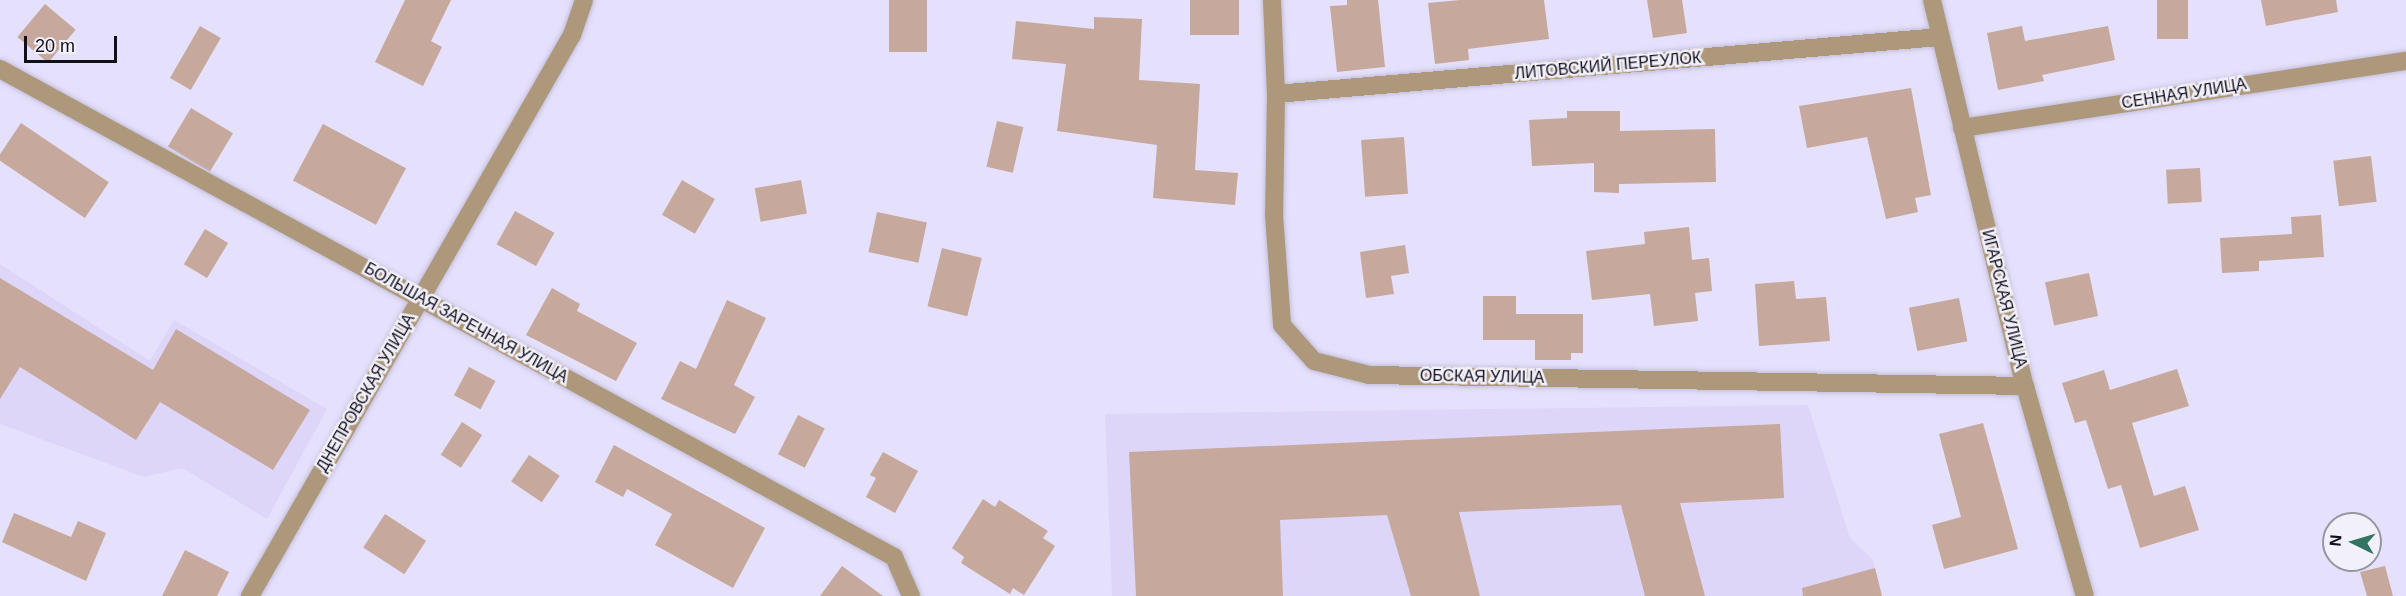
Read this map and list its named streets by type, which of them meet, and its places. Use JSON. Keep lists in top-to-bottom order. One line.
{"streets":{"street":["ЛИТОВСКИЙ ПЕРЕУЛОК","СЕННАЯ УЛИЦА","ИГАРСКАЯ УЛИЦА","БОЛЬШАЯ ЗАРЕЧНАЯ УЛИЦА","ОБСКАЯ УЛИЦА","ДНЕПРОВСКАЯ УЛИЦА"]},"crossings":[["ЛИТОВСКИЙ ПЕРЕУЛОК","ИГАРСКАЯ УЛИЦА"],["ЛИТОВСКИЙ ПЕРЕУЛОК","ОБСКАЯ УЛИЦА"],["СЕННАЯ УЛИЦА","ИГАРСКАЯ УЛИЦА"],["ИГАРСКАЯ УЛИЦА","ОБСКАЯ УЛИЦА"],["БОЛЬШАЯ ЗАРЕЧНАЯ УЛИЦА","ДНЕПРОВСКАЯ УЛИЦА"]],"scale_bar":"20 m","north":"left"}
